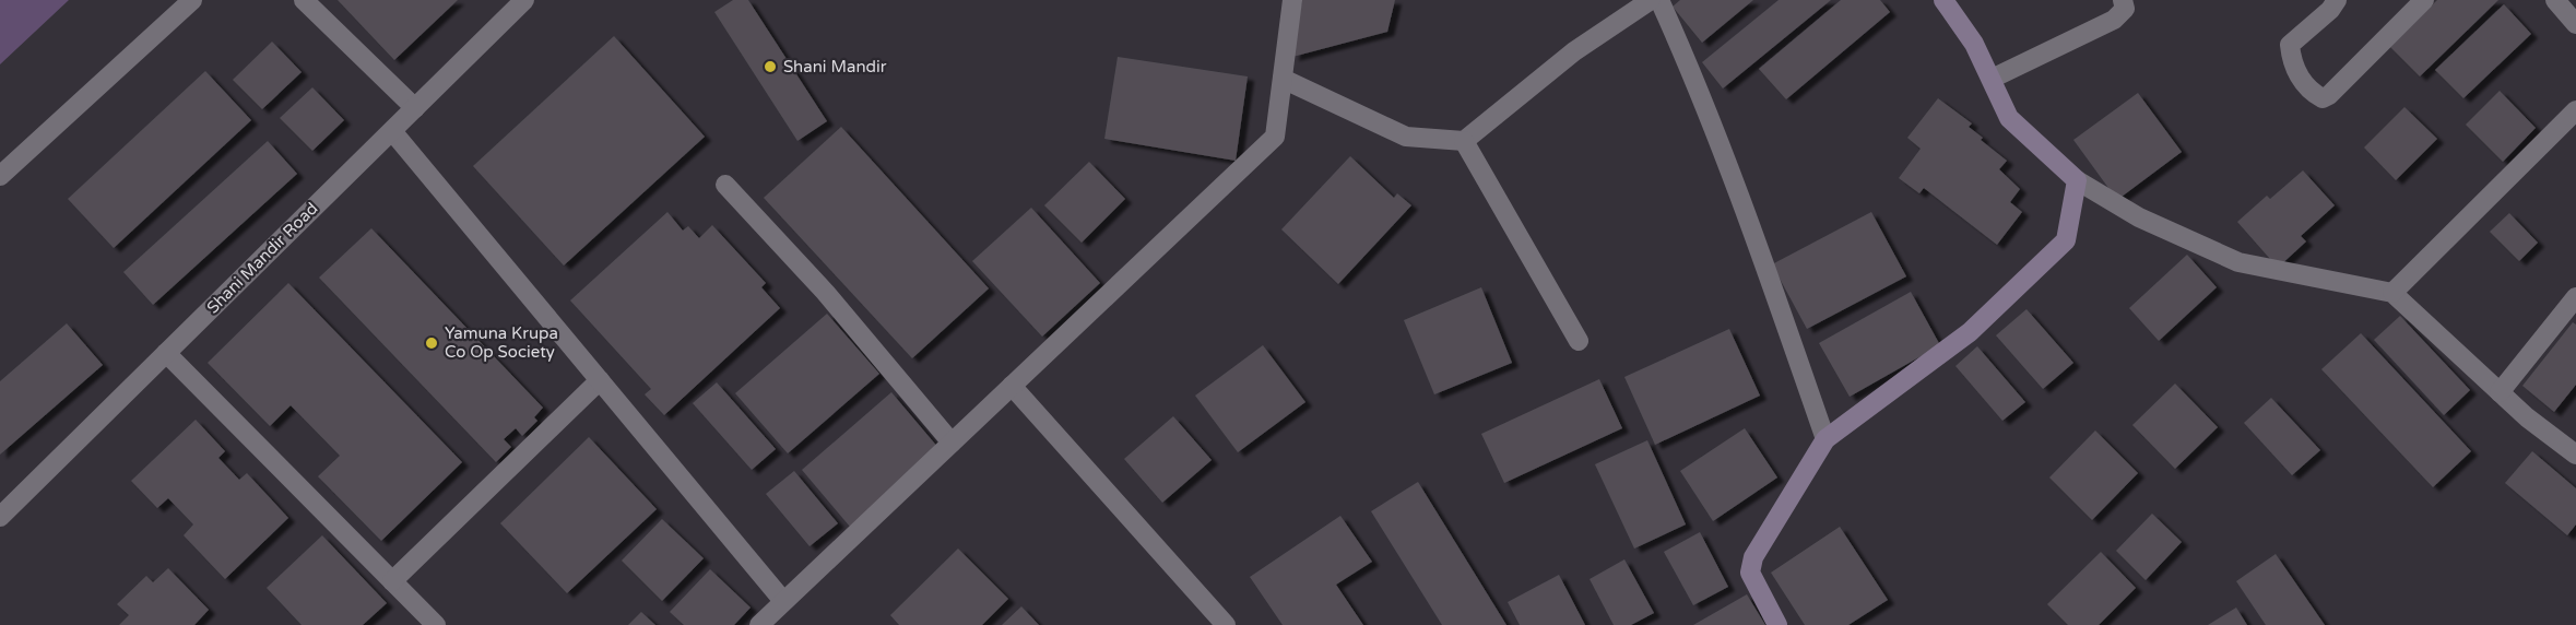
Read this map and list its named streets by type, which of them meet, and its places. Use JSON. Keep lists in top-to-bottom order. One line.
{"streets":{"street":["Shani Mandir Road"]},"places":["Shani Mandir","Yamuna Krupa Co Op Society"]}
